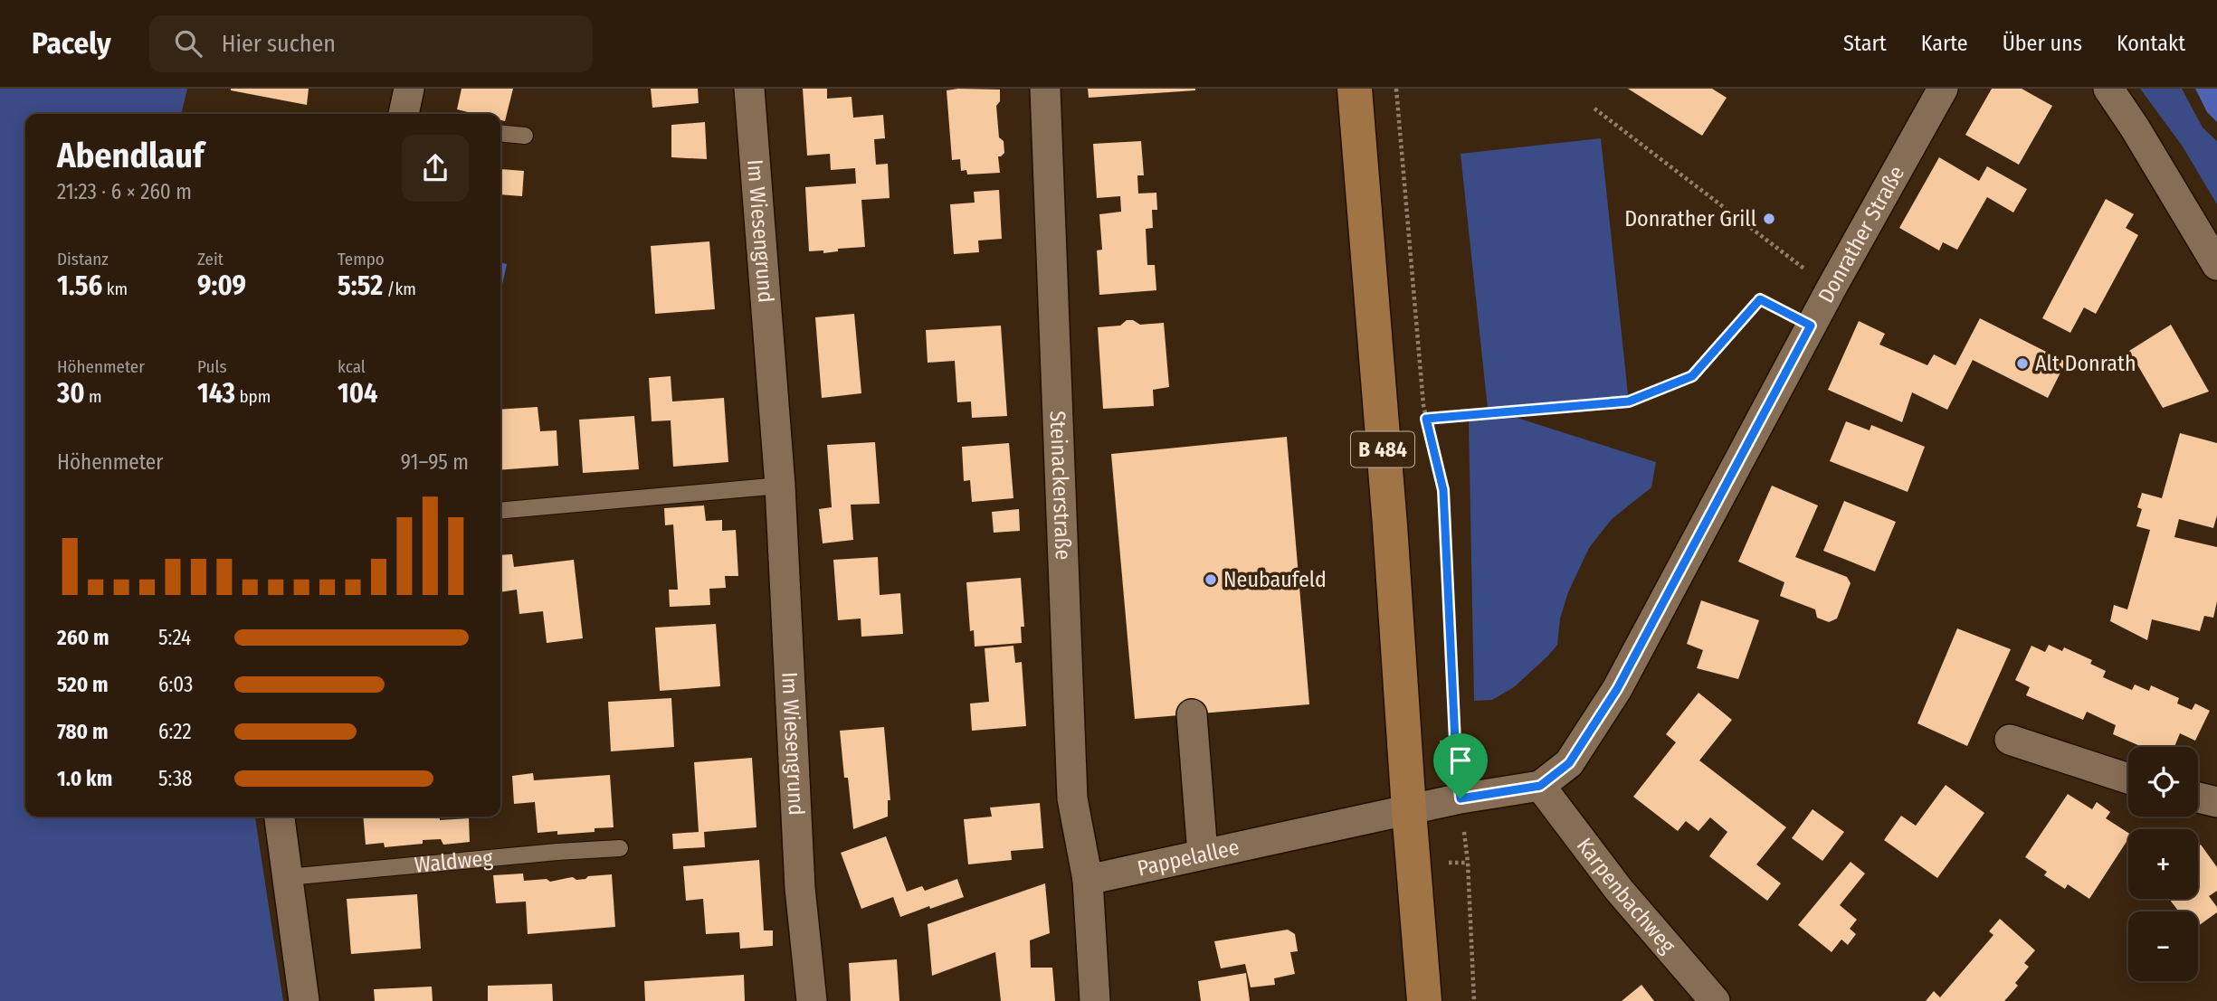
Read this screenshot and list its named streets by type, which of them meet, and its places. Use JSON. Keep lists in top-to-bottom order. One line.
{"streets":{"main road":["B 484"],"street":["Im Wiesengrund","Donrather Straße","Steinackerstraße","Pappelallee","Karpenbachweg"],"lane":["Waldweg"]},"crossings":[["Donrather Straße","B 484"],["Donrather Straße","Pappelallee"],["Donrather Straße","Karpenbachweg"],["B 484","Pappelallee"],["Steinackerstraße","Pappelallee"]],"places":["Donrather Grill","Alt Donrath","Neubaufeld"],"page":{"header":"Pacely","search":"Hier suchen","nav":["Start","Karte","Über uns","Kontakt"],"heading":["Abendlauf","21:23 · 6 × 260 m"],"stats":[["Distanz","1.56 km"],["Zeit","9:09"],["Tempo","5:52 /km"],["Höhenmeter","30 m"],["Puls","143 bpm"],["kcal","104"]],"chart":["Höhenmeter","91–95 m"],"list":[{"name":"260 m","note":"5:24"},{"name":"520 m","note":"6:03"},{"name":"780 m","note":"6:22"},{"name":"1.0 km","note":"5:38"}],"map_buttons":["+","−"]}}
